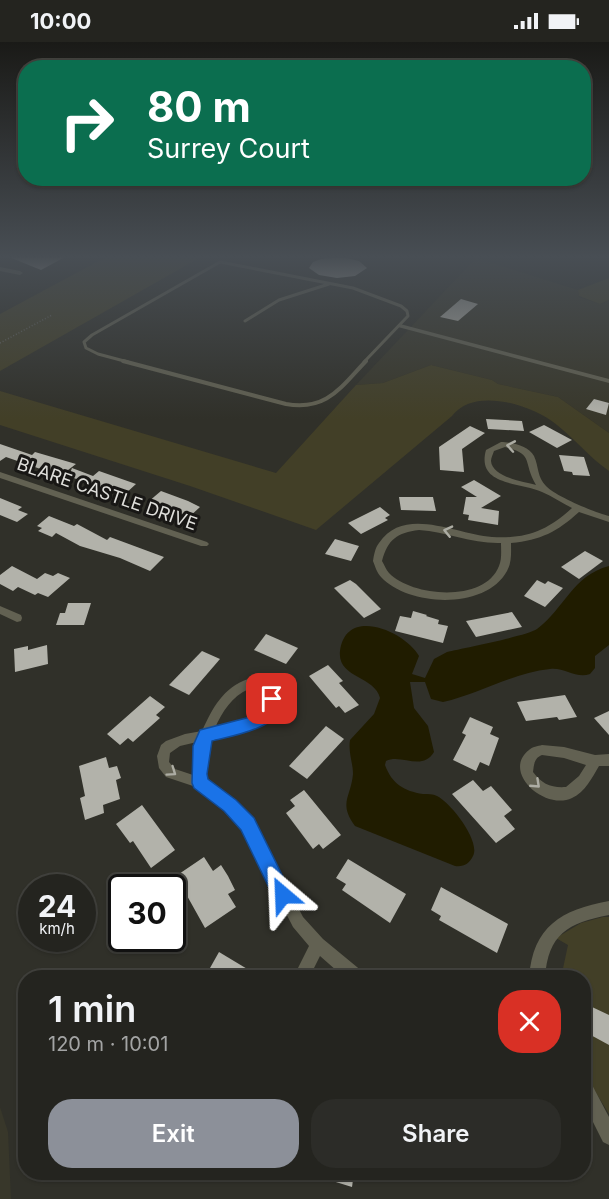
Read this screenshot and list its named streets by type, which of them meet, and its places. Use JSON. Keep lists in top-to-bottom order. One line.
{"streets":{"street":["BLARE CASTLE DRIVE"]},"page":{"status":"10:00","turn":["80 m","Surrey Court"],"speed":"24 km/h","limit":"30","heading":["1 min","120 m · 10:01"],"buttons":["Exit","Share"]}}
